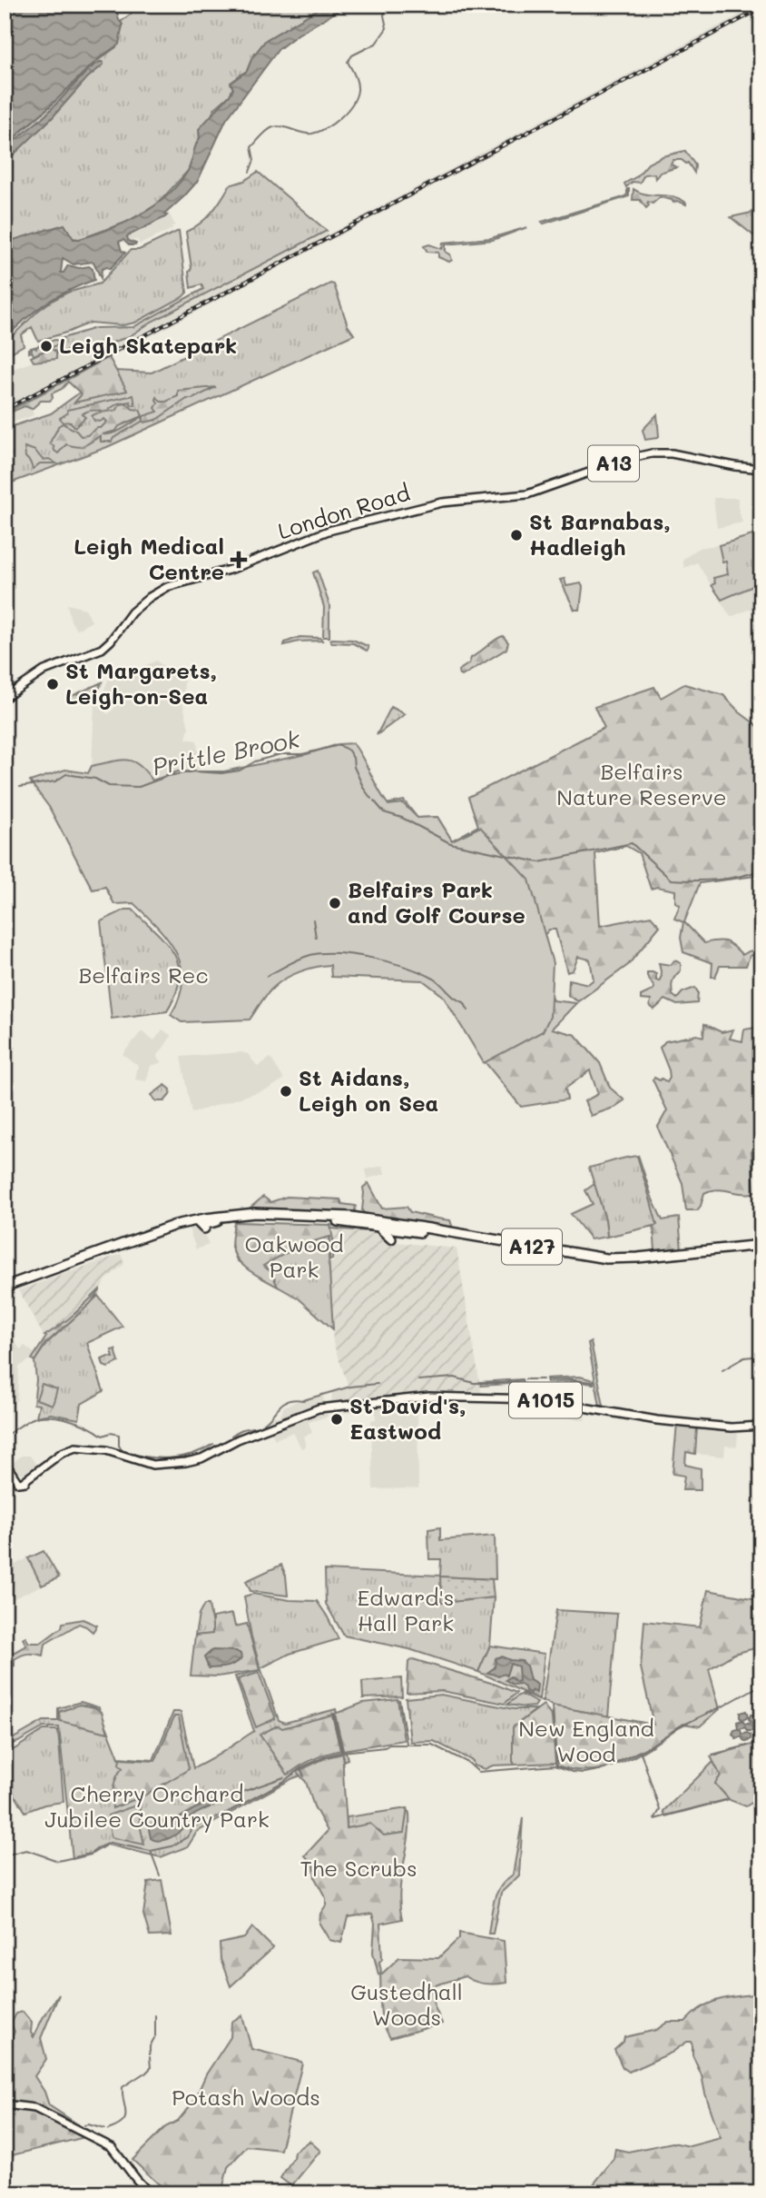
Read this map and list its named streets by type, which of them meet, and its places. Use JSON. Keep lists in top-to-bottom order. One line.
{"streets":{"highway":["A127"],"main road":["A13","London Road","A1015"]},"crossings":[["A13","London Road"]],"water":["Prittle Brook"],"parks":["Belfairs Nature Reserve","Belfairs Rec","Oakwood Park","Edward's Hall Park","New England Wood","Cherry Orchard Jubilee Country Park","The Scrubs","Gustedhall Woods","Potash Woods"],"places":{"other":["Leigh Skatepark","St Barnabas, Hadleigh","St Margarets, Leigh-on-Sea","Belfairs Park and Golf Course","St Aidans, Leigh on Sea","St David's, Eastwod"],"health":["Leigh Medical Centre"]}}
